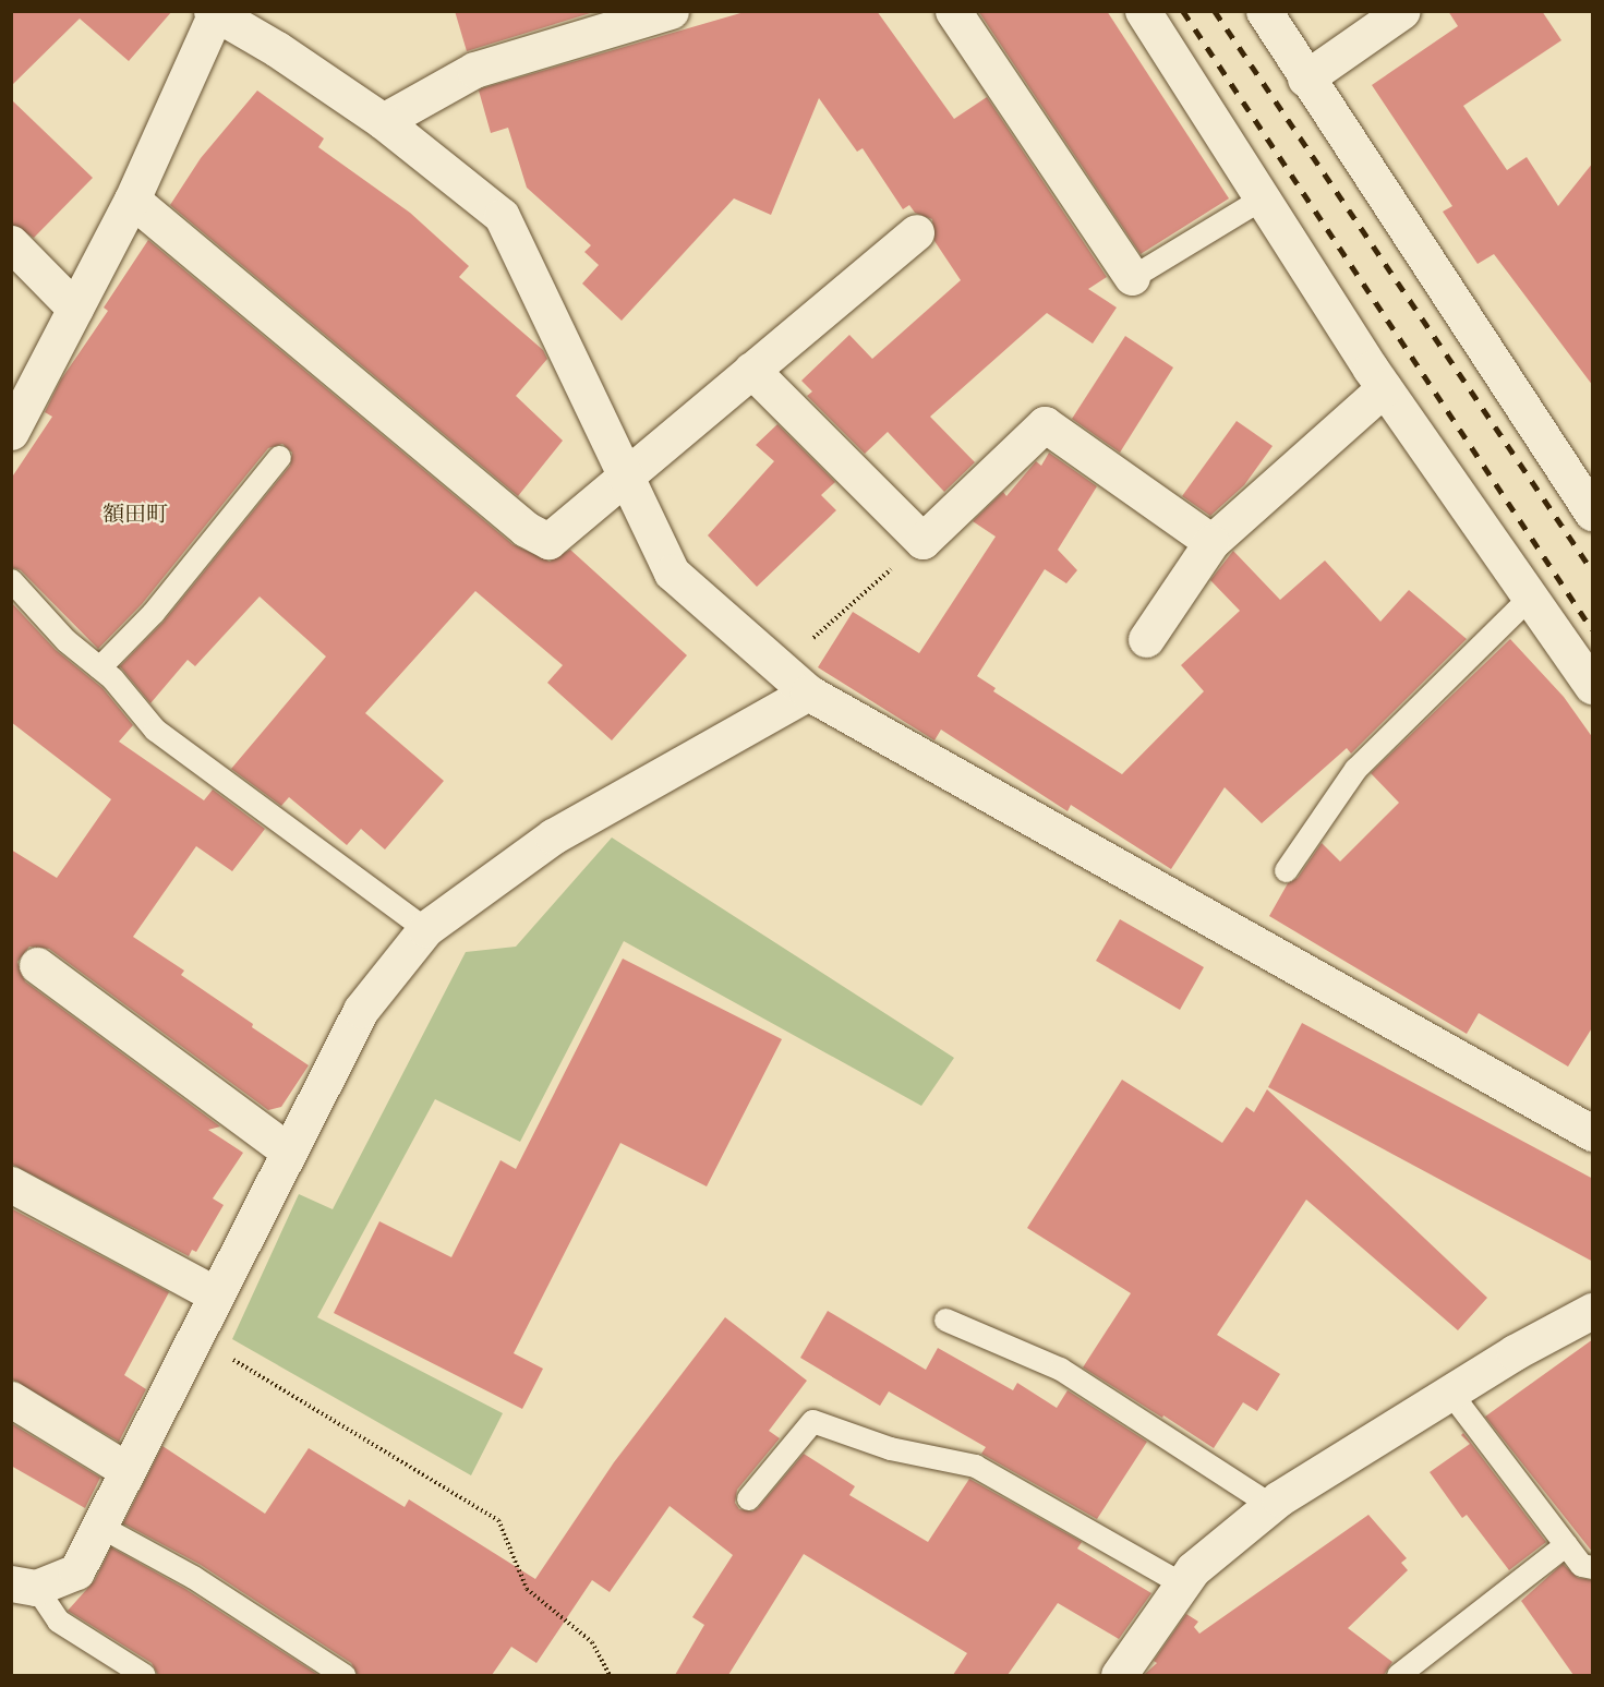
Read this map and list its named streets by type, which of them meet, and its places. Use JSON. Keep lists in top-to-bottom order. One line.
{"districts":["額田町"]}
